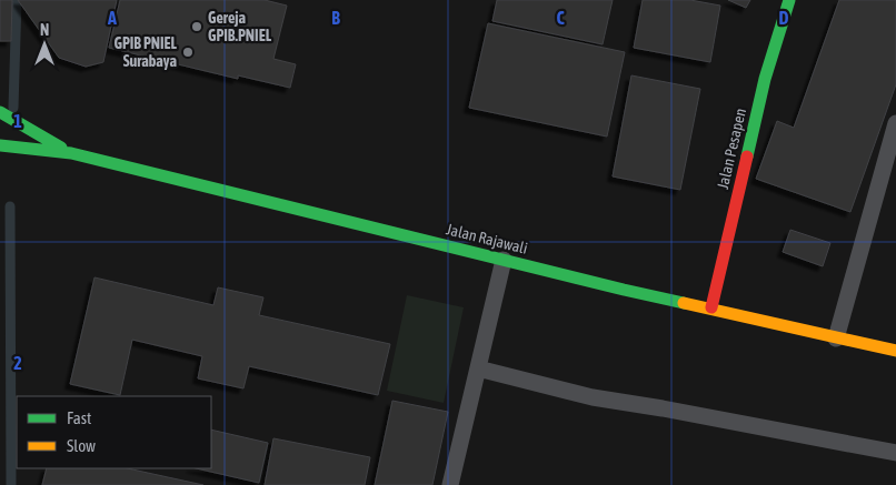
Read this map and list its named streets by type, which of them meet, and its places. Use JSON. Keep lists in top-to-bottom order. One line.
{"streets":{"main road":["Jalan Pesapen","Jalan Rajawali"]},"crossings":[["Jalan Pesapen","Jalan Rajawali"]],"places":["Gereja GPIB.PNIEL","GPIB PNIEL Surabaya"],"legend":["Fast","Slow"],"north":"top","grid":{"columns":["A","B","C","D"],"rows":["1","2"]}}
